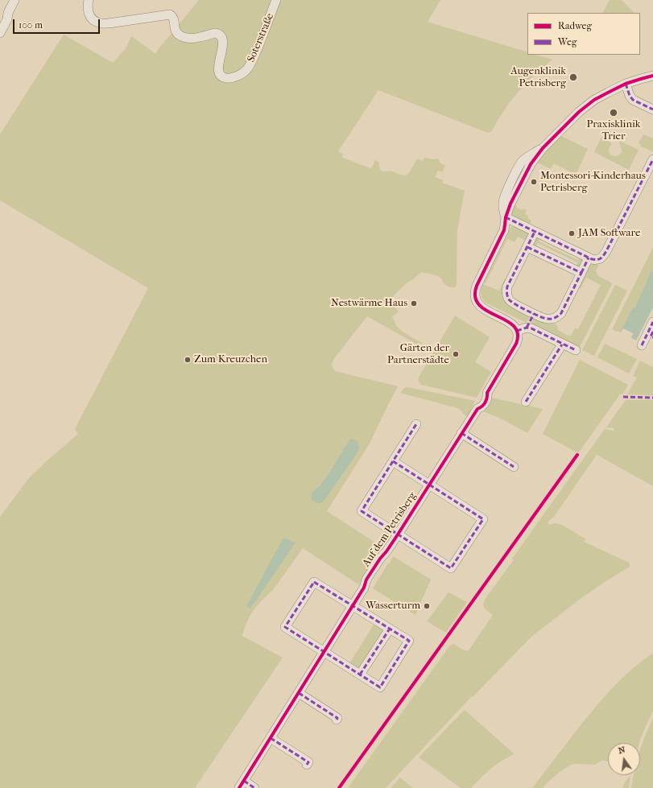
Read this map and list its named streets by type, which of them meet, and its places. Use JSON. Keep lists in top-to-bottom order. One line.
{"streets":{"street":["Soterstraße","Auf dem Petrisberg"]},"places":["Augenklinik Petrisberg","Praxisklinik Trier","Montessori-Kinderhaus Petrisberg","JAM Software","Nestwärme Haus","Gärten der Partnerstädte","Zum Kreuzchen","Wasserturm"],"legend":["Radweg","Weg"],"scale_bar":"100 m","north":"top"}
